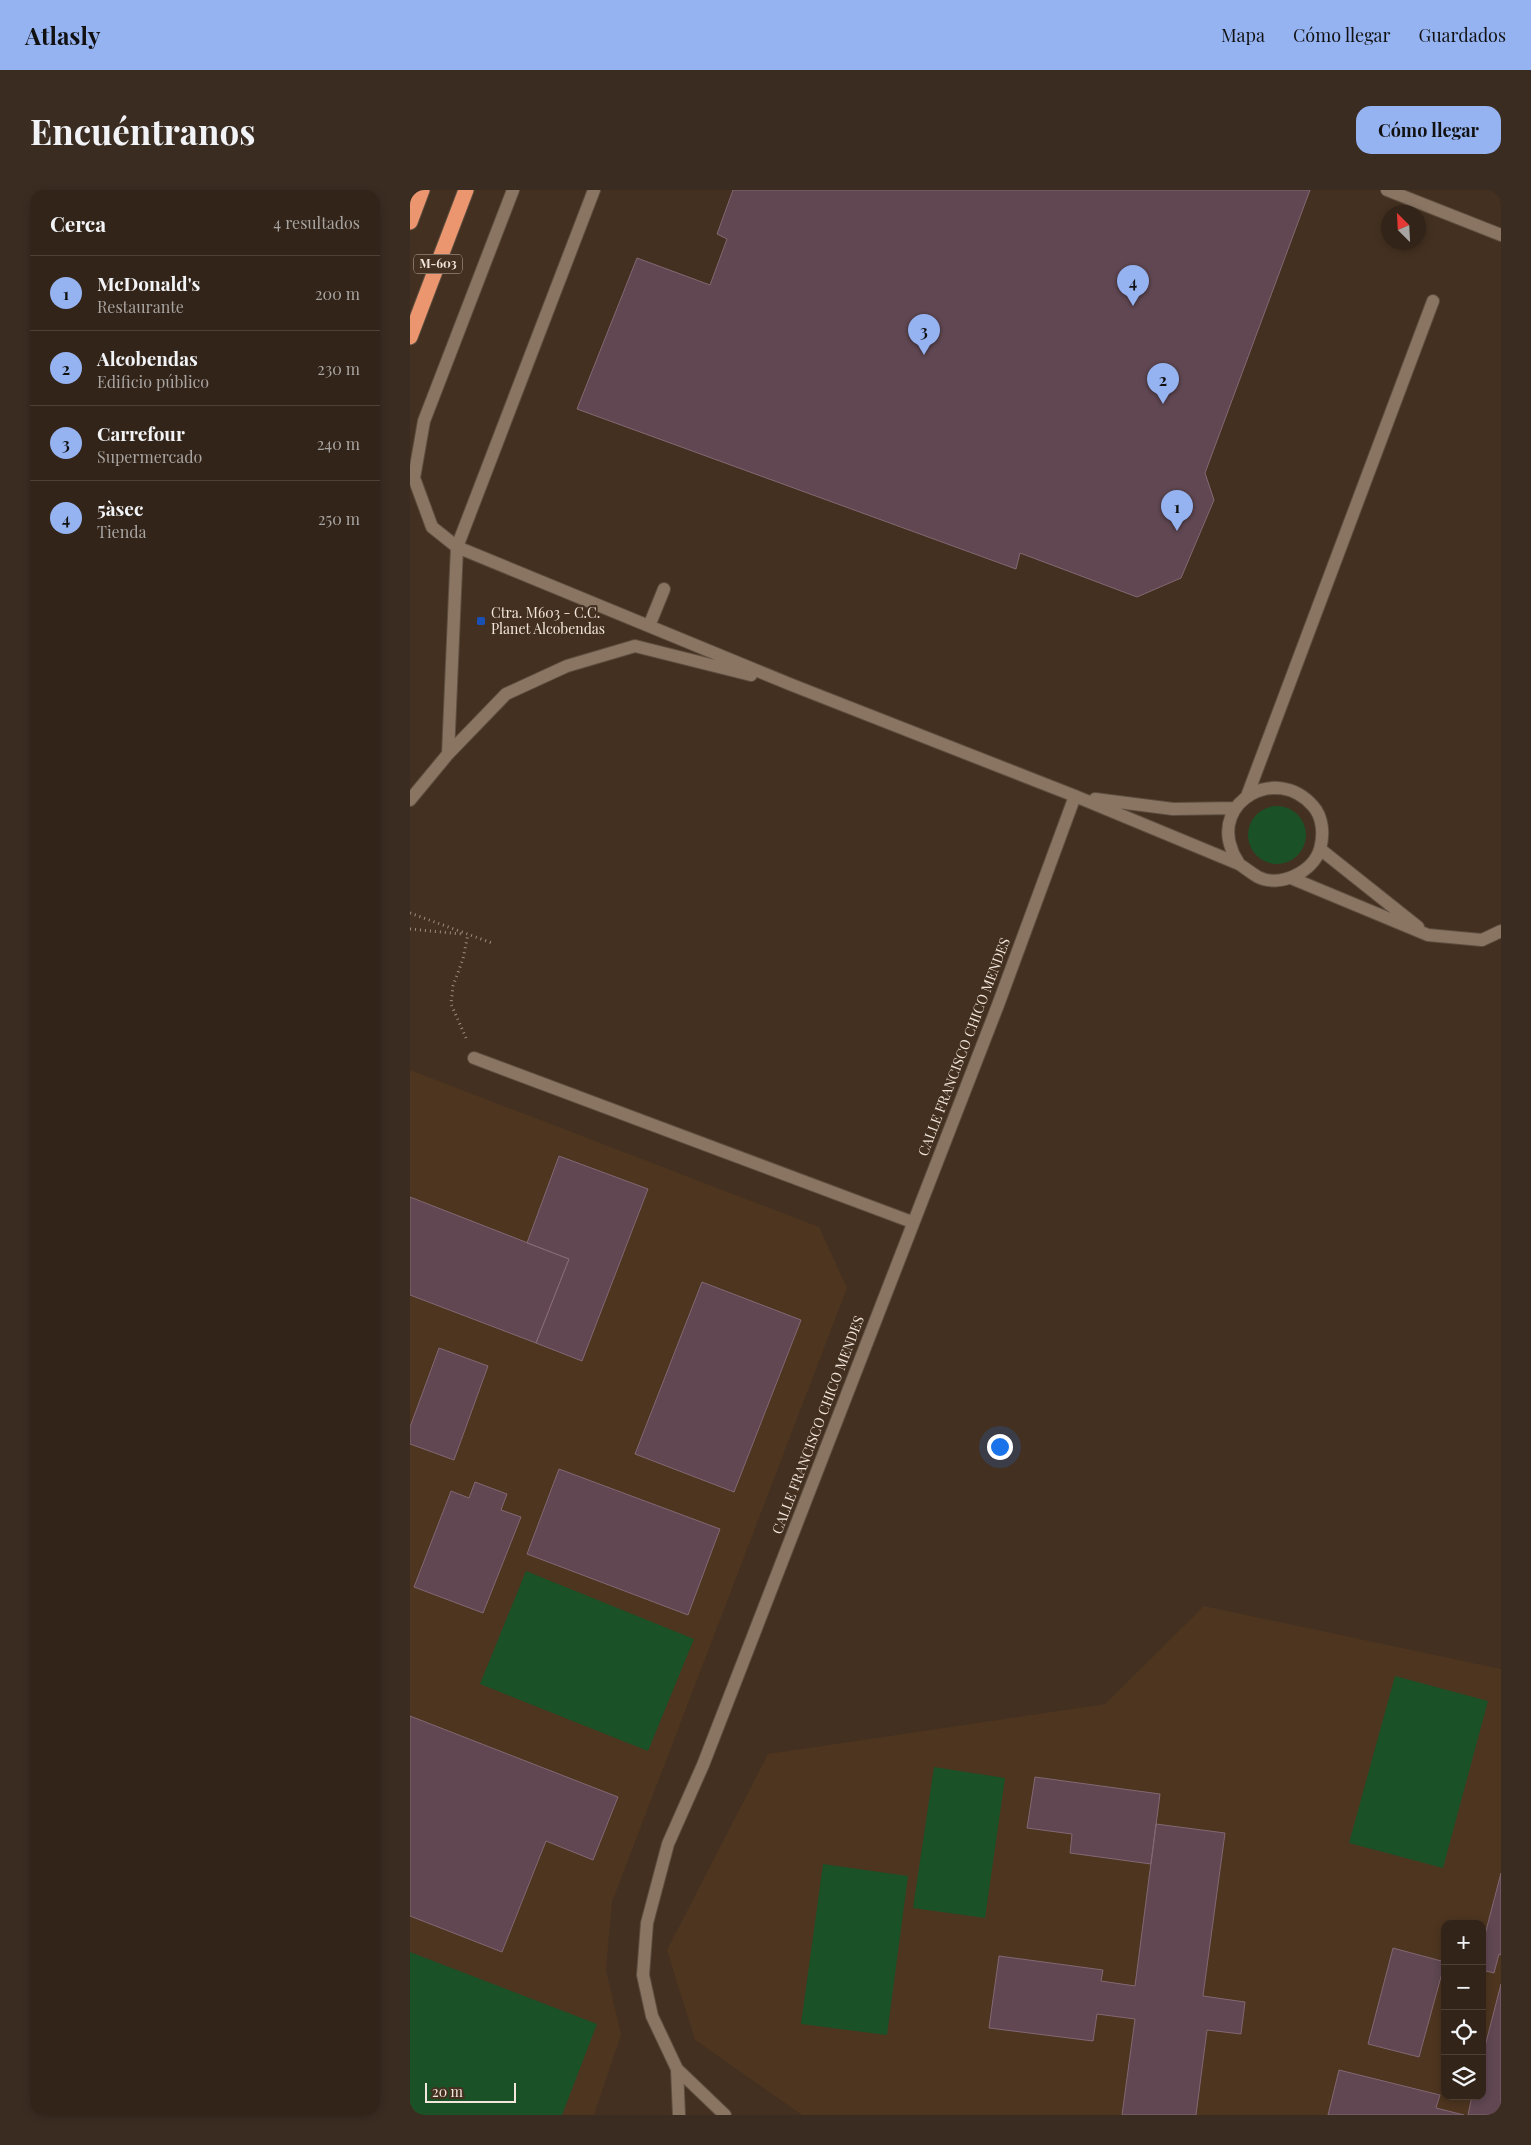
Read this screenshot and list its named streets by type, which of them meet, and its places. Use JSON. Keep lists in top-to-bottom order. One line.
{"streets":{"highway":["M-603"],"street":["CALLE FRANCISCO CHICO MENDES"]},"places":{"transit":["Ctra. M603 - C.C. Planet Alcobendas"]},"scale_bar":"20 m","north":"top left","page":{"header":"Atlasly","nav":["Mapa","Cómo llegar","Guardados"],"buttons":"Cómo llegar","title":"Encuéntranos","heading":["Cerca","4 resultados"],"list":[{"mark":"1","name":"McDonald's","note":"Restaurante","value":"200 m"},{"mark":"2","name":"Alcobendas","note":"Edificio público","value":"230 m"},{"mark":"3","name":"Carrefour","note":"Supermercado","value":"240 m"},{"mark":"4","name":"5àsec","note":"Tienda","value":"250 m"}],"pins":["4","3","2","1"],"map_buttons":["+","−"],"scale":"20 m"}}
